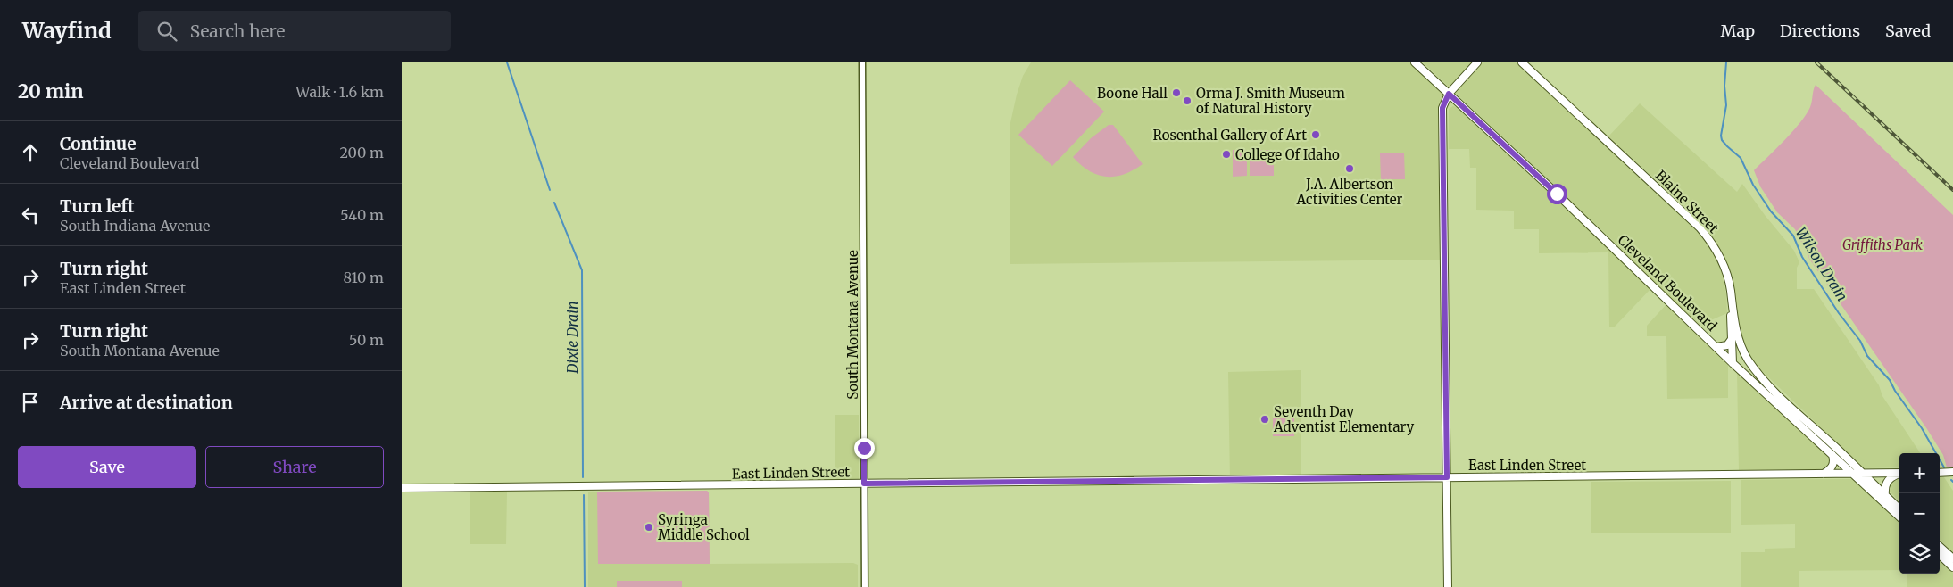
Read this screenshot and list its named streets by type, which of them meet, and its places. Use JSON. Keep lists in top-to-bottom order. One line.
{"streets":{"main road":["Blaine Street","Cleveland Boulevard","East Linden Street"],"street":["South Montana Avenue"]},"crossings":[["Blaine Street","East Linden Street"],["Cleveland Boulevard","East Linden Street"],["South Montana Avenue","East Linden Street"]],"water":["Wilson Drain","Dixie Drain"],"parks":["Griffiths Park"],"places":["Boone Hall","Orma J. Smith Museum of Natural History","Rosenthal Gallery of Art","College Of Idaho","J.A. Albertson Activities Center","Seventh Day Adventist Elementary","Syringa Middle School"],"page":{"header":"Wayfind","search":"Search here","nav":["Map","Directions","Saved"],"heading":["20 min","Walk · 1.6 km"],"list":[["Continue","Cleveland Boulevard","200 m"],["Turn left","South Indiana Avenue","540 m"],["Turn right","East Linden Street","810 m"],["Turn right","South Montana Avenue","50 m"],"Arrive at destination"],"buttons":["Save","Share"],"map_buttons":["+","−"]}}
